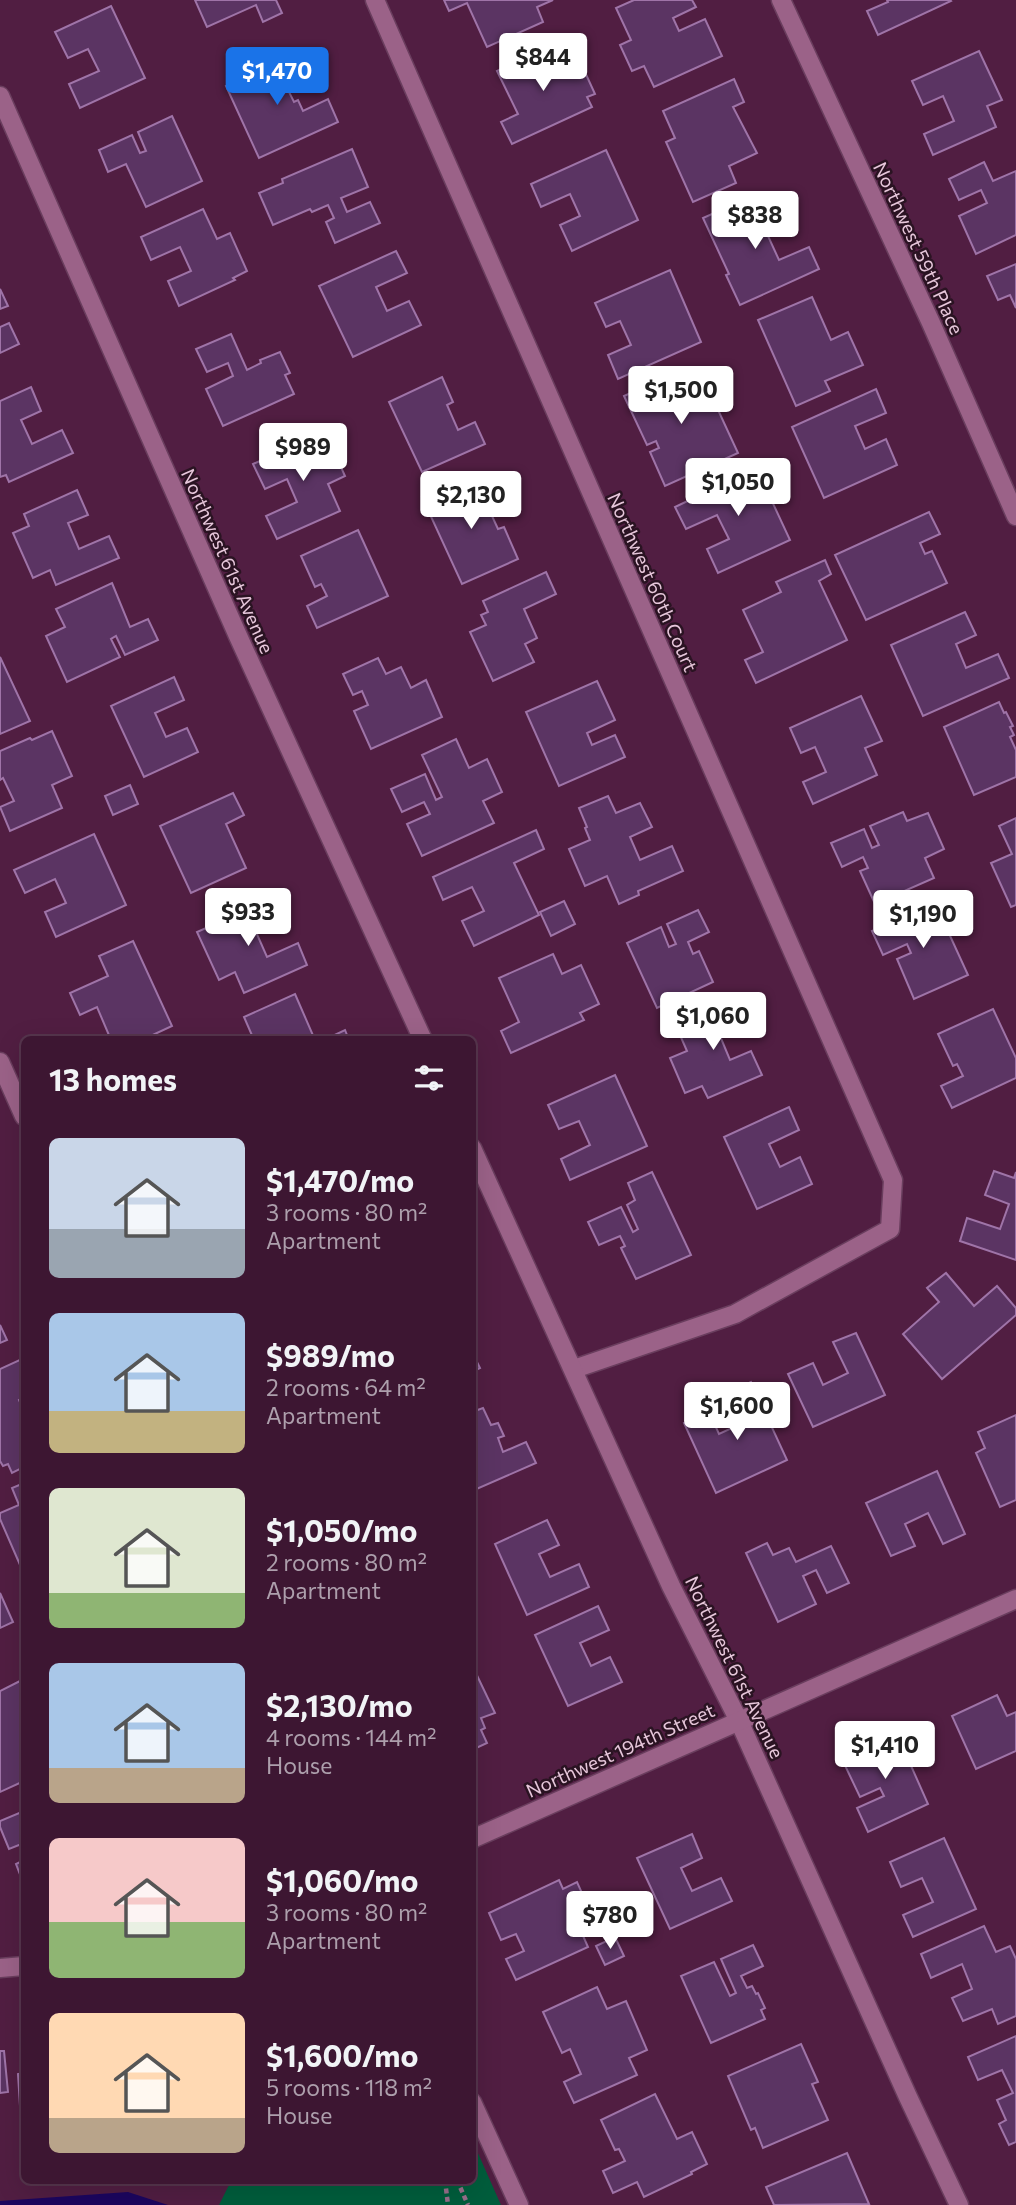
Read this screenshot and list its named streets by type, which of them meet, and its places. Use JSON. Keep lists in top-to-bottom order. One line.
{"streets":{"street":["Northwest 59th Place","Northwest 61st Avenue","Northwest 60th Court","Northwest 194th Street"]},"crossings":[["Northwest 61st Avenue","Northwest 60th Court"],["Northwest 61st Avenue","Northwest 194th Street"]],"page":{"price":["$844","$1,470","$838","$1,500","$989","$1,050","$2,130","$933","$1,190","$1,060","$1,600","$1,410","$780"],"heading":"13 homes","list":[{"name":"$1,470/mo","note":"3 rooms · 80 m² · Apartment"},{"name":"$989/mo","note":"2 rooms · 64 m² · Apartment"},{"name":"$1,050/mo","note":"2 rooms · 80 m² · Apartment"},{"name":"$2,130/mo","note":"4 rooms · 144 m² · House"},{"name":"$1,060/mo","note":"3 rooms · 80 m² · Apartment"},{"name":"$1,600/mo","note":"5 rooms · 118 m² · House"}]}}
